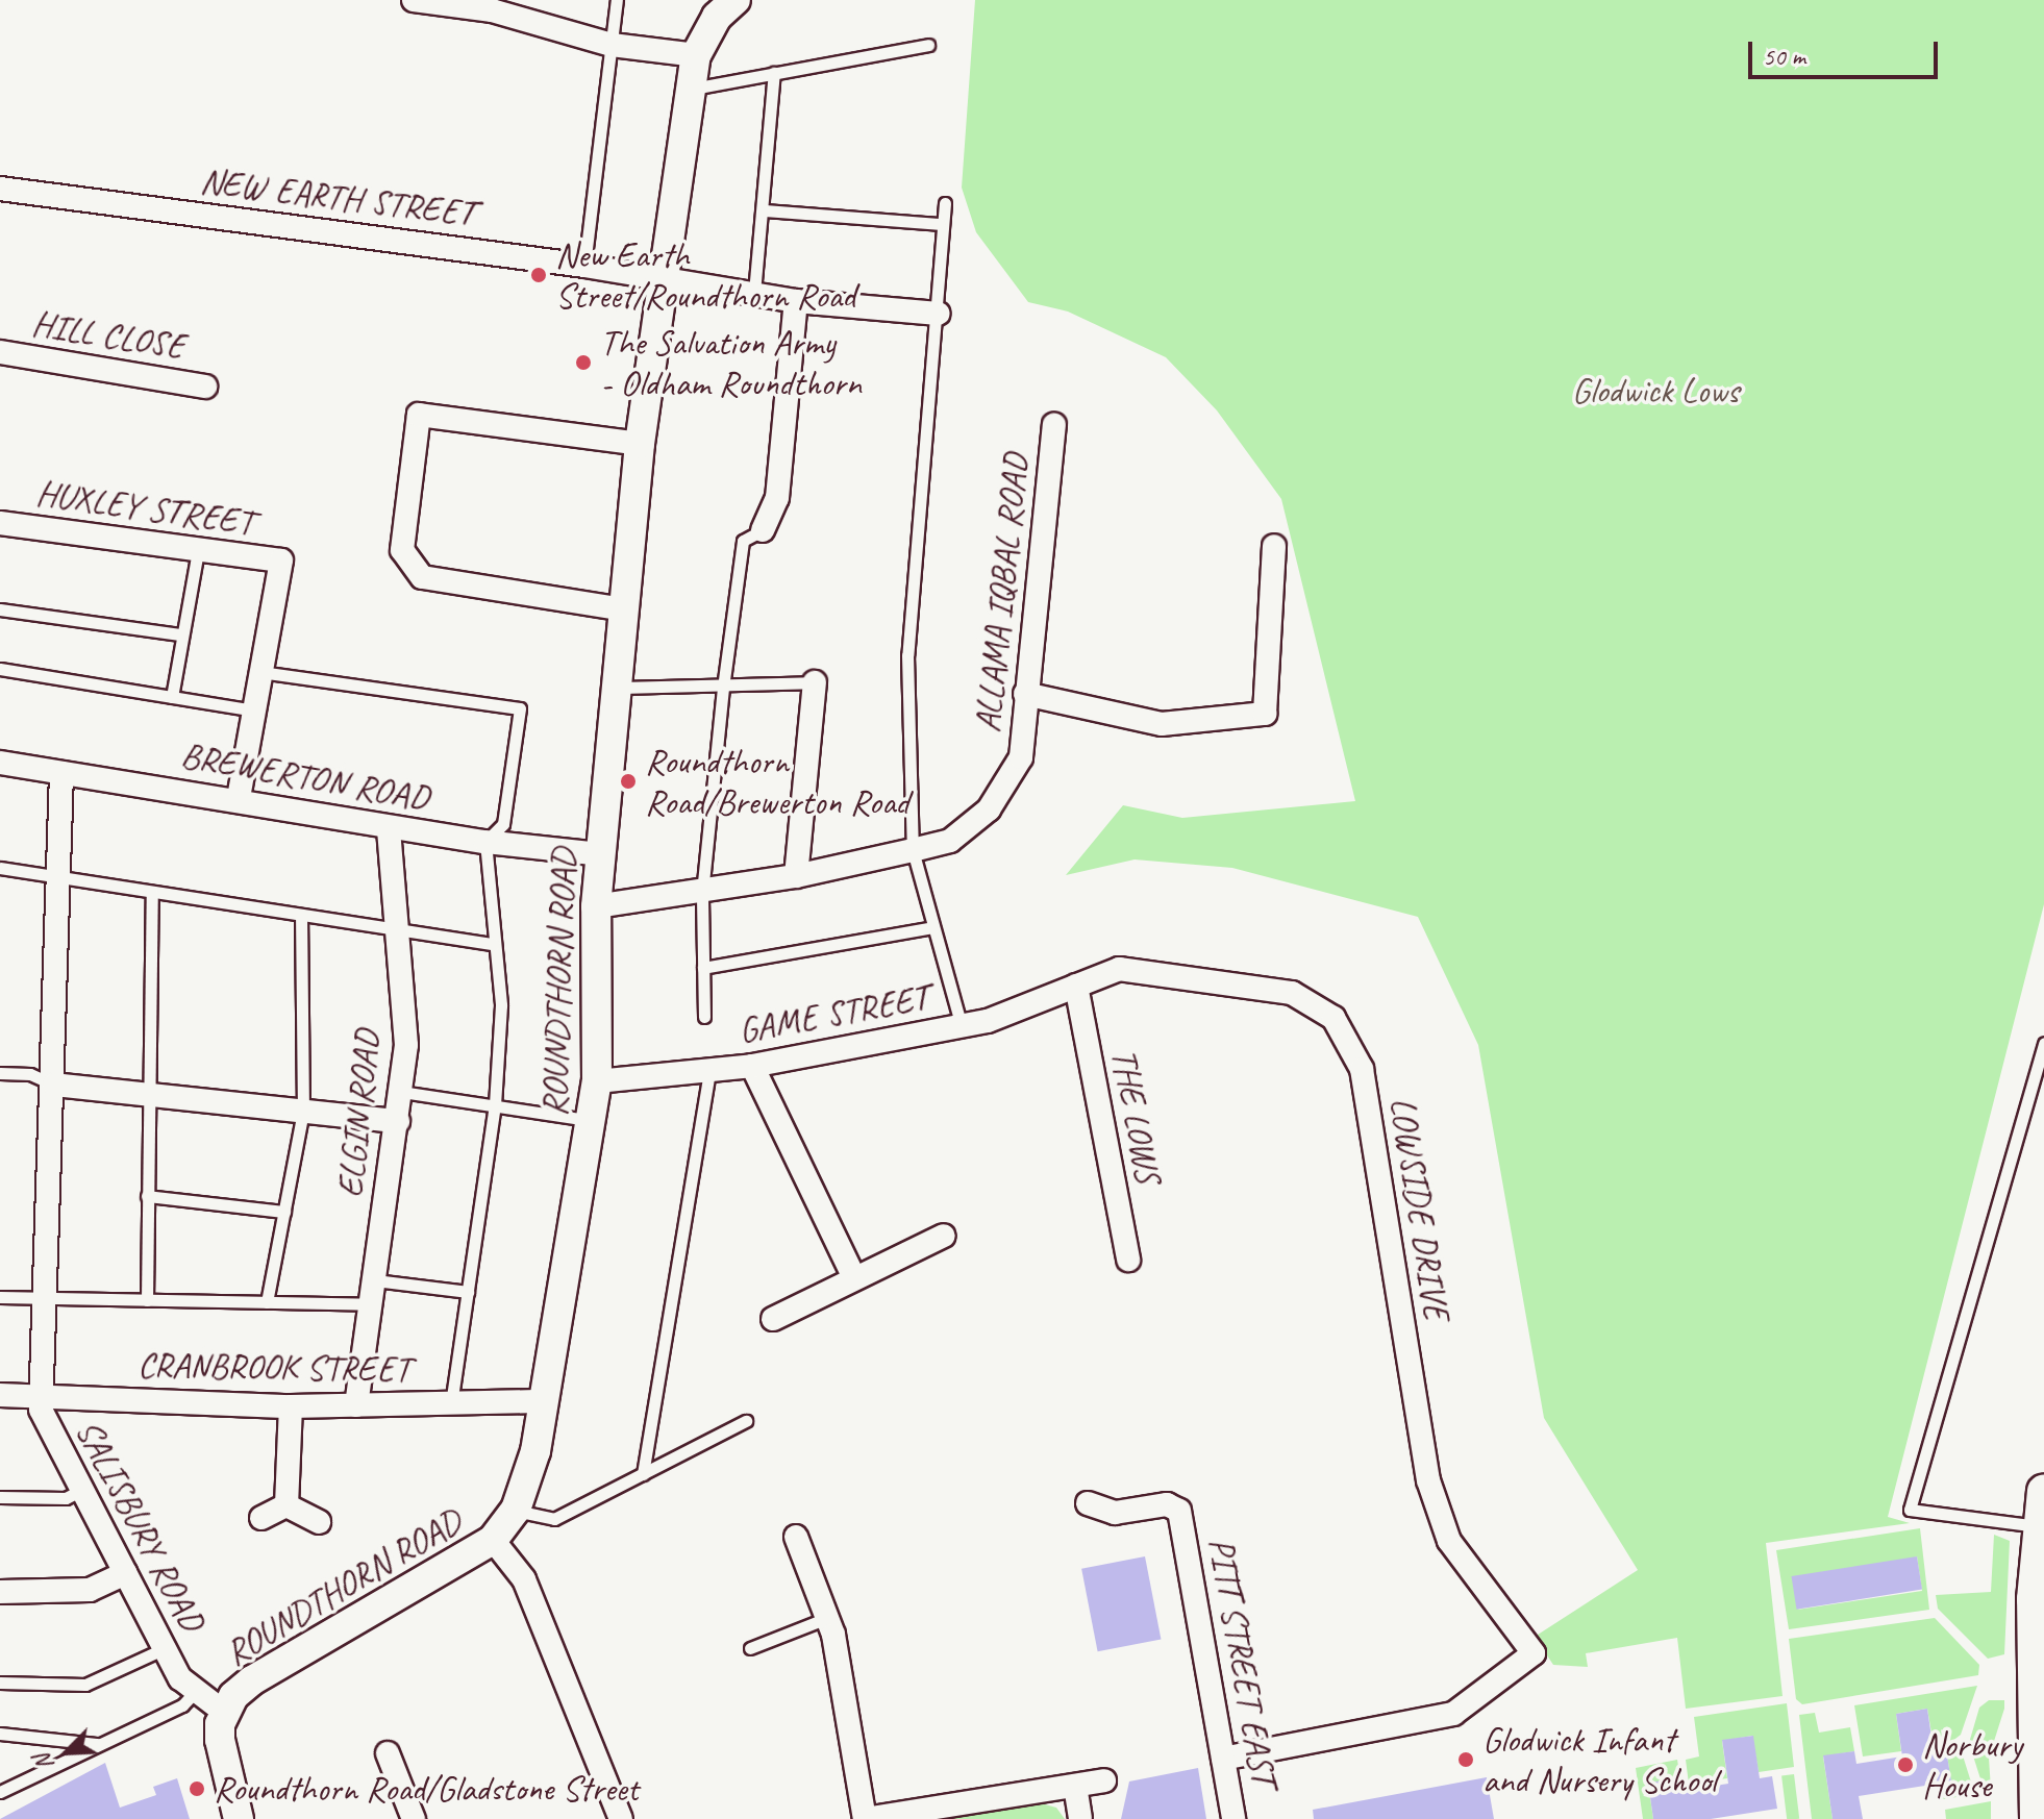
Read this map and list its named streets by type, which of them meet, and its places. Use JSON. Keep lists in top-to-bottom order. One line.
{"streets":{"street":["NEW EARTH STREET","HILL CLOSE","HUXLEY STREET","ALLAMA IQBAL ROAD","BREWERTON ROAD","ROUNDTHORN ROAD","GAME STREET","ELGIN ROAD","THE LOWS","LOWSIDE DRIVE","CRANBROOK STREET","SALISBURY ROAD","PITT STREET EAST"]},"crossings":[["NEW EARTH STREET","ROUNDTHORN ROAD"],["ALLAMA IQBAL ROAD","ROUNDTHORN ROAD"],["BREWERTON ROAD","ROUNDTHORN ROAD"],["BREWERTON ROAD","ELGIN ROAD"],["BREWERTON ROAD","SALISBURY ROAD"],["ROUNDTHORN ROAD","GAME STREET"],["ROUNDTHORN ROAD","CRANBROOK STREET"],["ROUNDTHORN ROAD","SALISBURY ROAD"],["GAME STREET","THE LOWS"],["GAME STREET","LOWSIDE DRIVE"],["ELGIN ROAD","CRANBROOK STREET"],["THE LOWS","LOWSIDE DRIVE"],["LOWSIDE DRIVE","PITT STREET EAST"],["CRANBROOK STREET","SALISBURY ROAD"]],"parks":["Glodwick Lows"],"places":["New Earth Street/Roundthorn Road","The Salvation Army - Oldham Roundthorn","Roundthorn Road/Brewerton Road","Glodwick Infant and Nursery School","Norbury House","Roundthorn Road/Gladstone Street"],"scale_bar":"50 m","north":"bottom left"}
